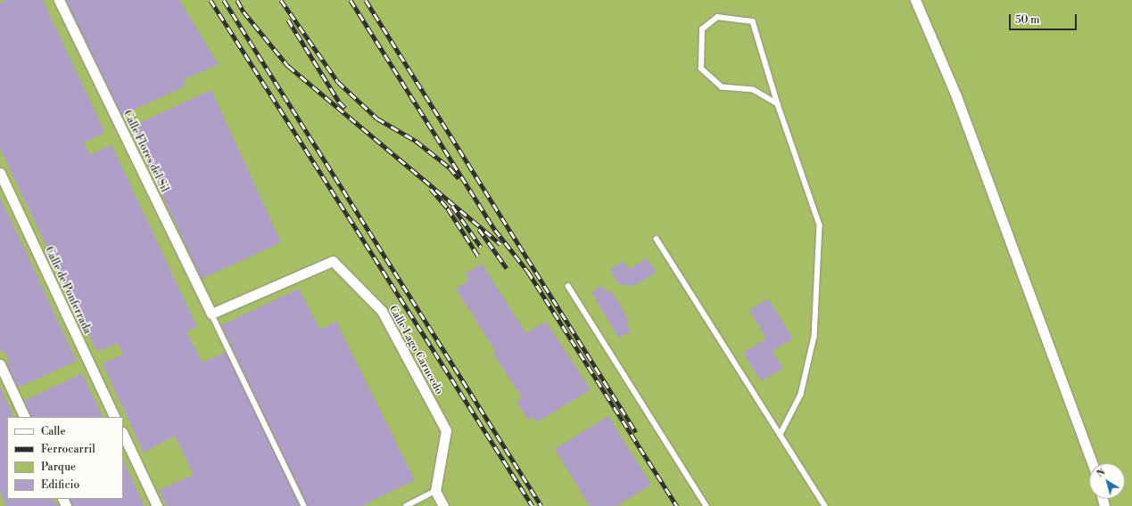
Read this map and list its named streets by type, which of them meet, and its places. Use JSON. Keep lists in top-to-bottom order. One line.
{"streets":{"street":["Calle Flores del Sil","Calle de Ponferrada","Calle Lago Carucedo"]},"crossings":[["Calle Flores del Sil","Calle Lago Carucedo"]],"legend":["Calle","Ferrocarril","Parque","Edificio"],"scale_bar":"50 m","north":"top left"}
